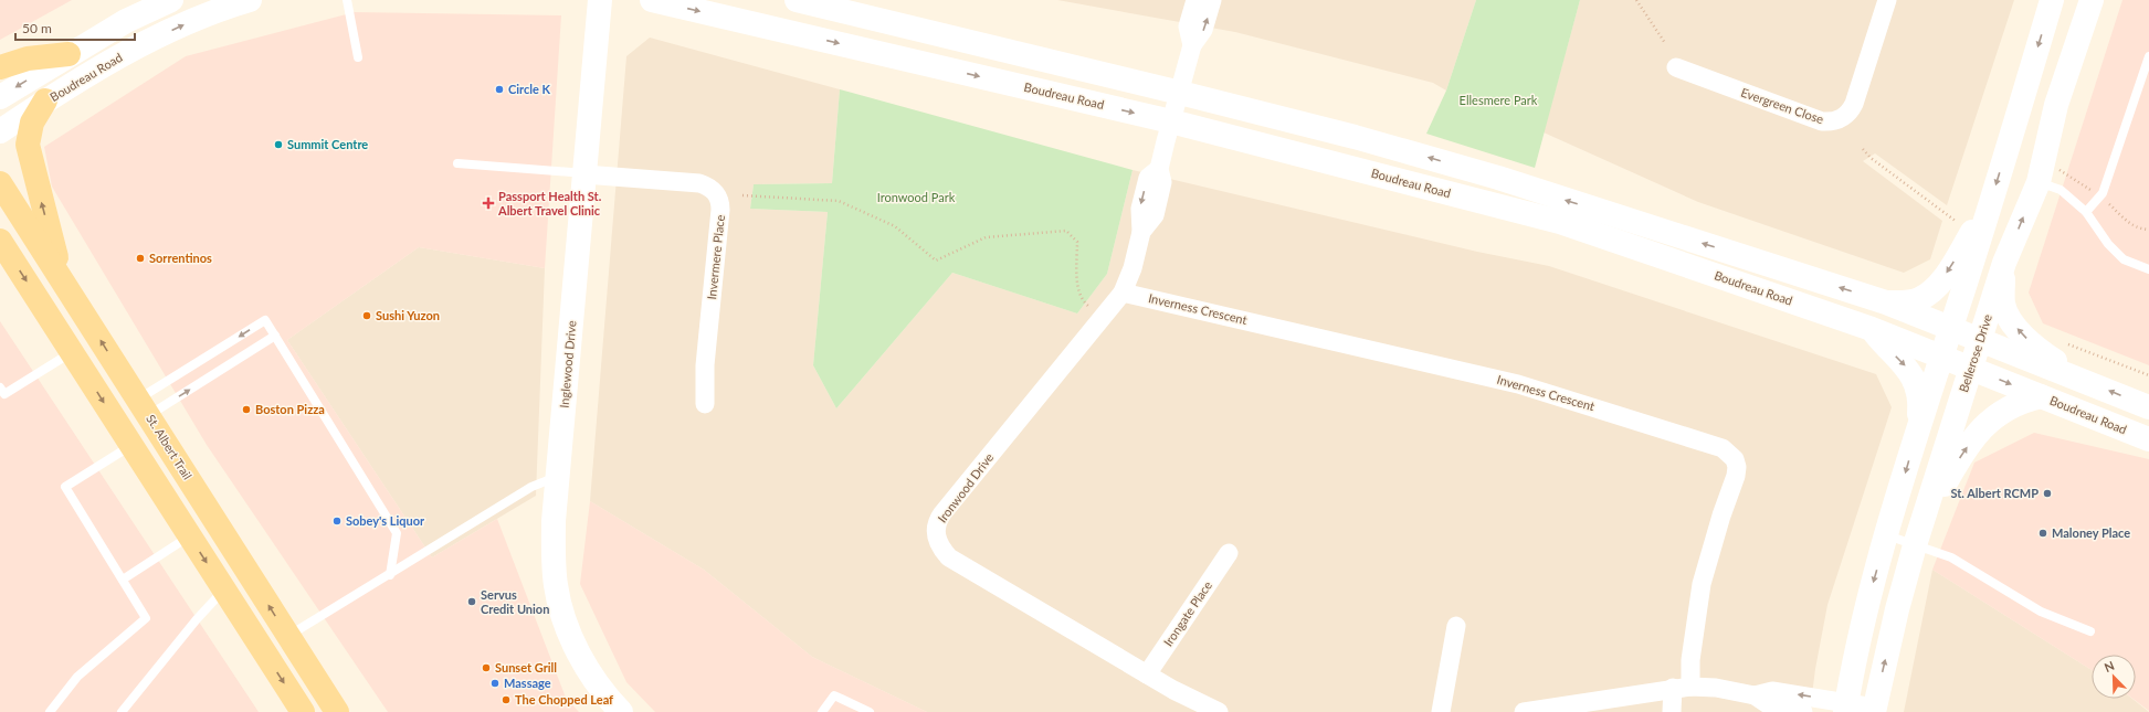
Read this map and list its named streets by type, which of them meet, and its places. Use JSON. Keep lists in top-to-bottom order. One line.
{"streets":{"main road":["Boudreau Road","Bellerose Drive","Inglewood Drive","St. Albert Trail"],"street":["Evergreen Close","Invermere Place","Inverness Crescent","Ironwood Drive","Irongate Place"]},"crossings":[["Boudreau Road","Bellerose Drive"],["Boudreau Road","Ironwood Drive"],["Invermere Place","Inglewood Drive"],["Inverness Crescent","Ironwood Drive"],["Ironwood Drive","Irongate Place"]],"parks":["Ellesmere Park","Ironwood Park"],"places":{"other":["Circle K","Summit Centre","Sorrentinos","Sushi Yuzon","Boston Pizza","St. Albert RCMP","Sobey's Liquor","Maloney Place","Servus Credit Union","Sunset Grill","Massage","The Chopped Leaf"],"health":["Passport Health St. Albert Travel Clinic"]},"scale_bar":"50 m","north":"top left"}
